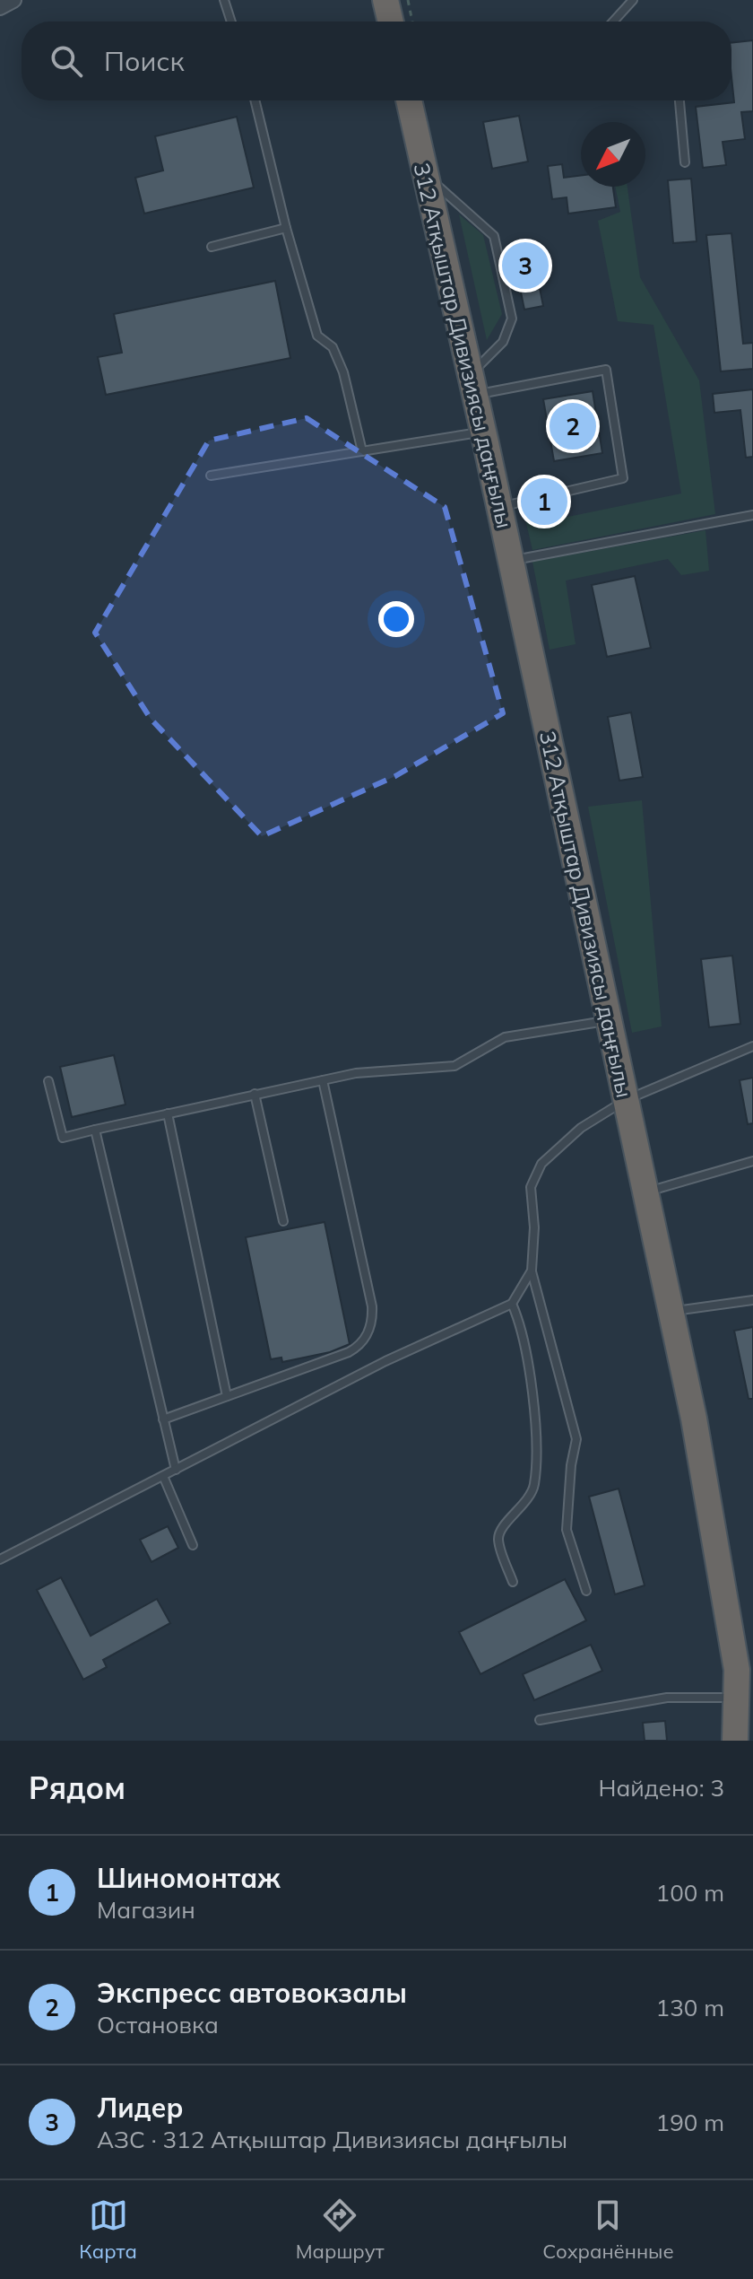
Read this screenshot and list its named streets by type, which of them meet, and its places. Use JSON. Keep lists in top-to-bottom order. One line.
{"streets":{"highway":["312 Атқыштар Дивизиясы даңғылы"]},"north":"bottom left","page":{"search":"Поиск","pins":["3","2","1"],"heading":["Рядом","Найдено: 3"],"list":[{"mark":"1","name":"Шиномонтаж","note":"Магазин","value":"100 m"},{"mark":"2","name":"Экспресс автовокзалы","note":"Остановка","value":"130 m"},{"mark":"3","name":"Лидер","note":"АЗС · 312 Атқыштар Дивизиясы даңғылы","value":"190 m"}],"nav":["Карта","Маршрут","Сохранённые"]}}
